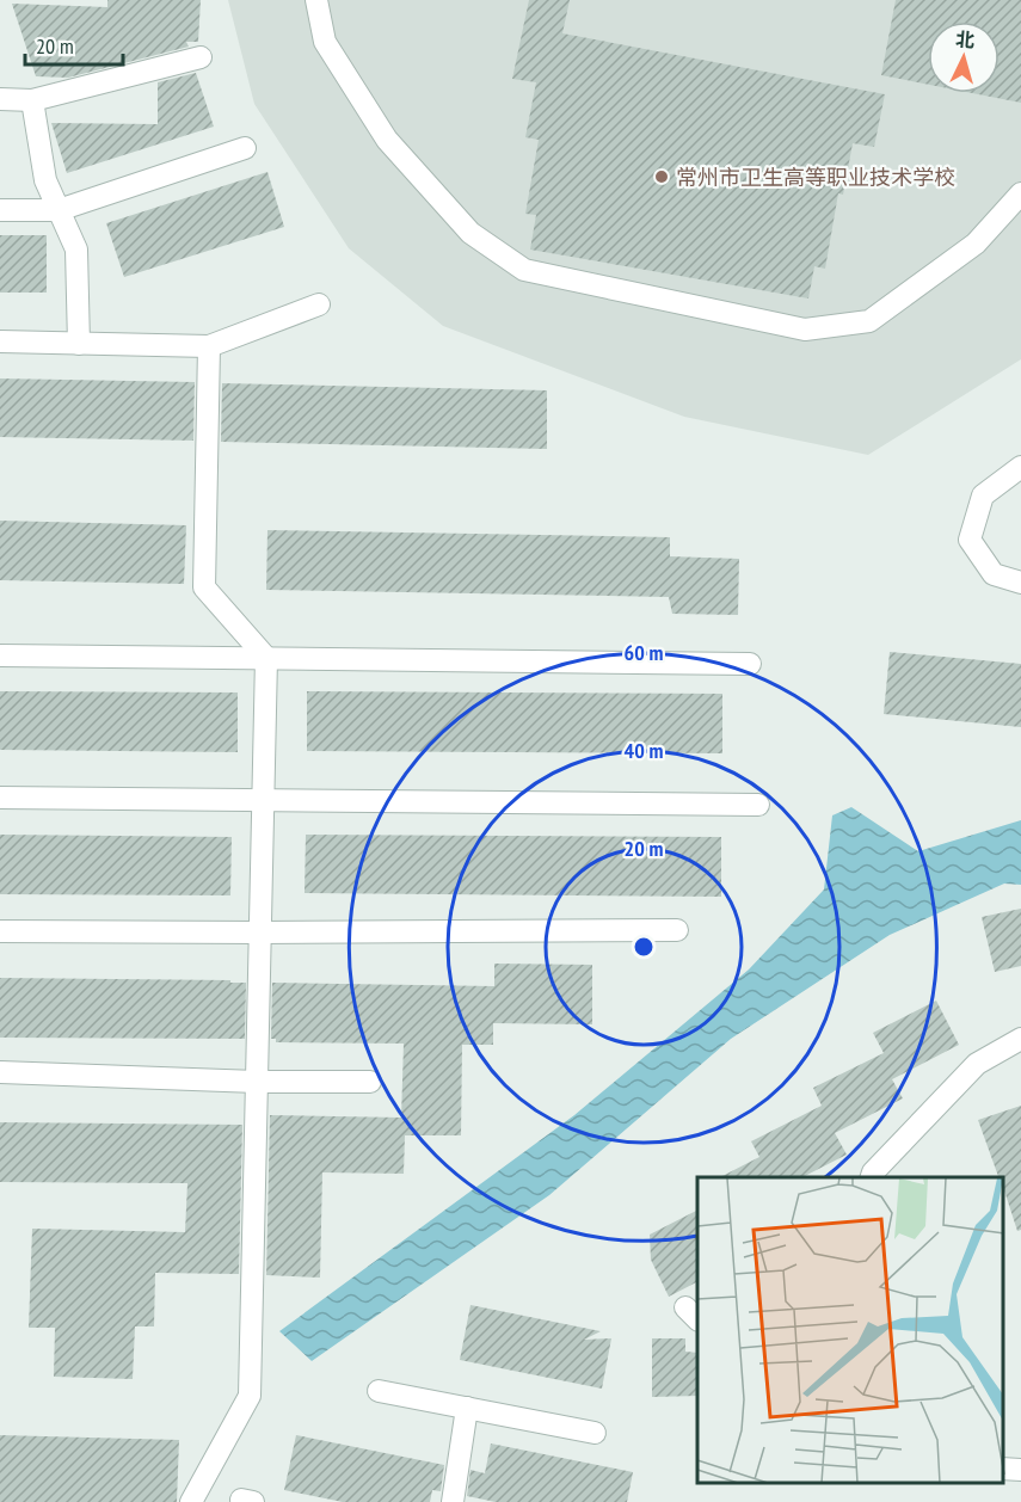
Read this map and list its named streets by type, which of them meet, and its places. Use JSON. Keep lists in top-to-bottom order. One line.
{"places":["常州市卫生高等职业技术学校"],"scale_bar":"20 m","north":"top","rings":["60 m","40 m","20 m"]}
